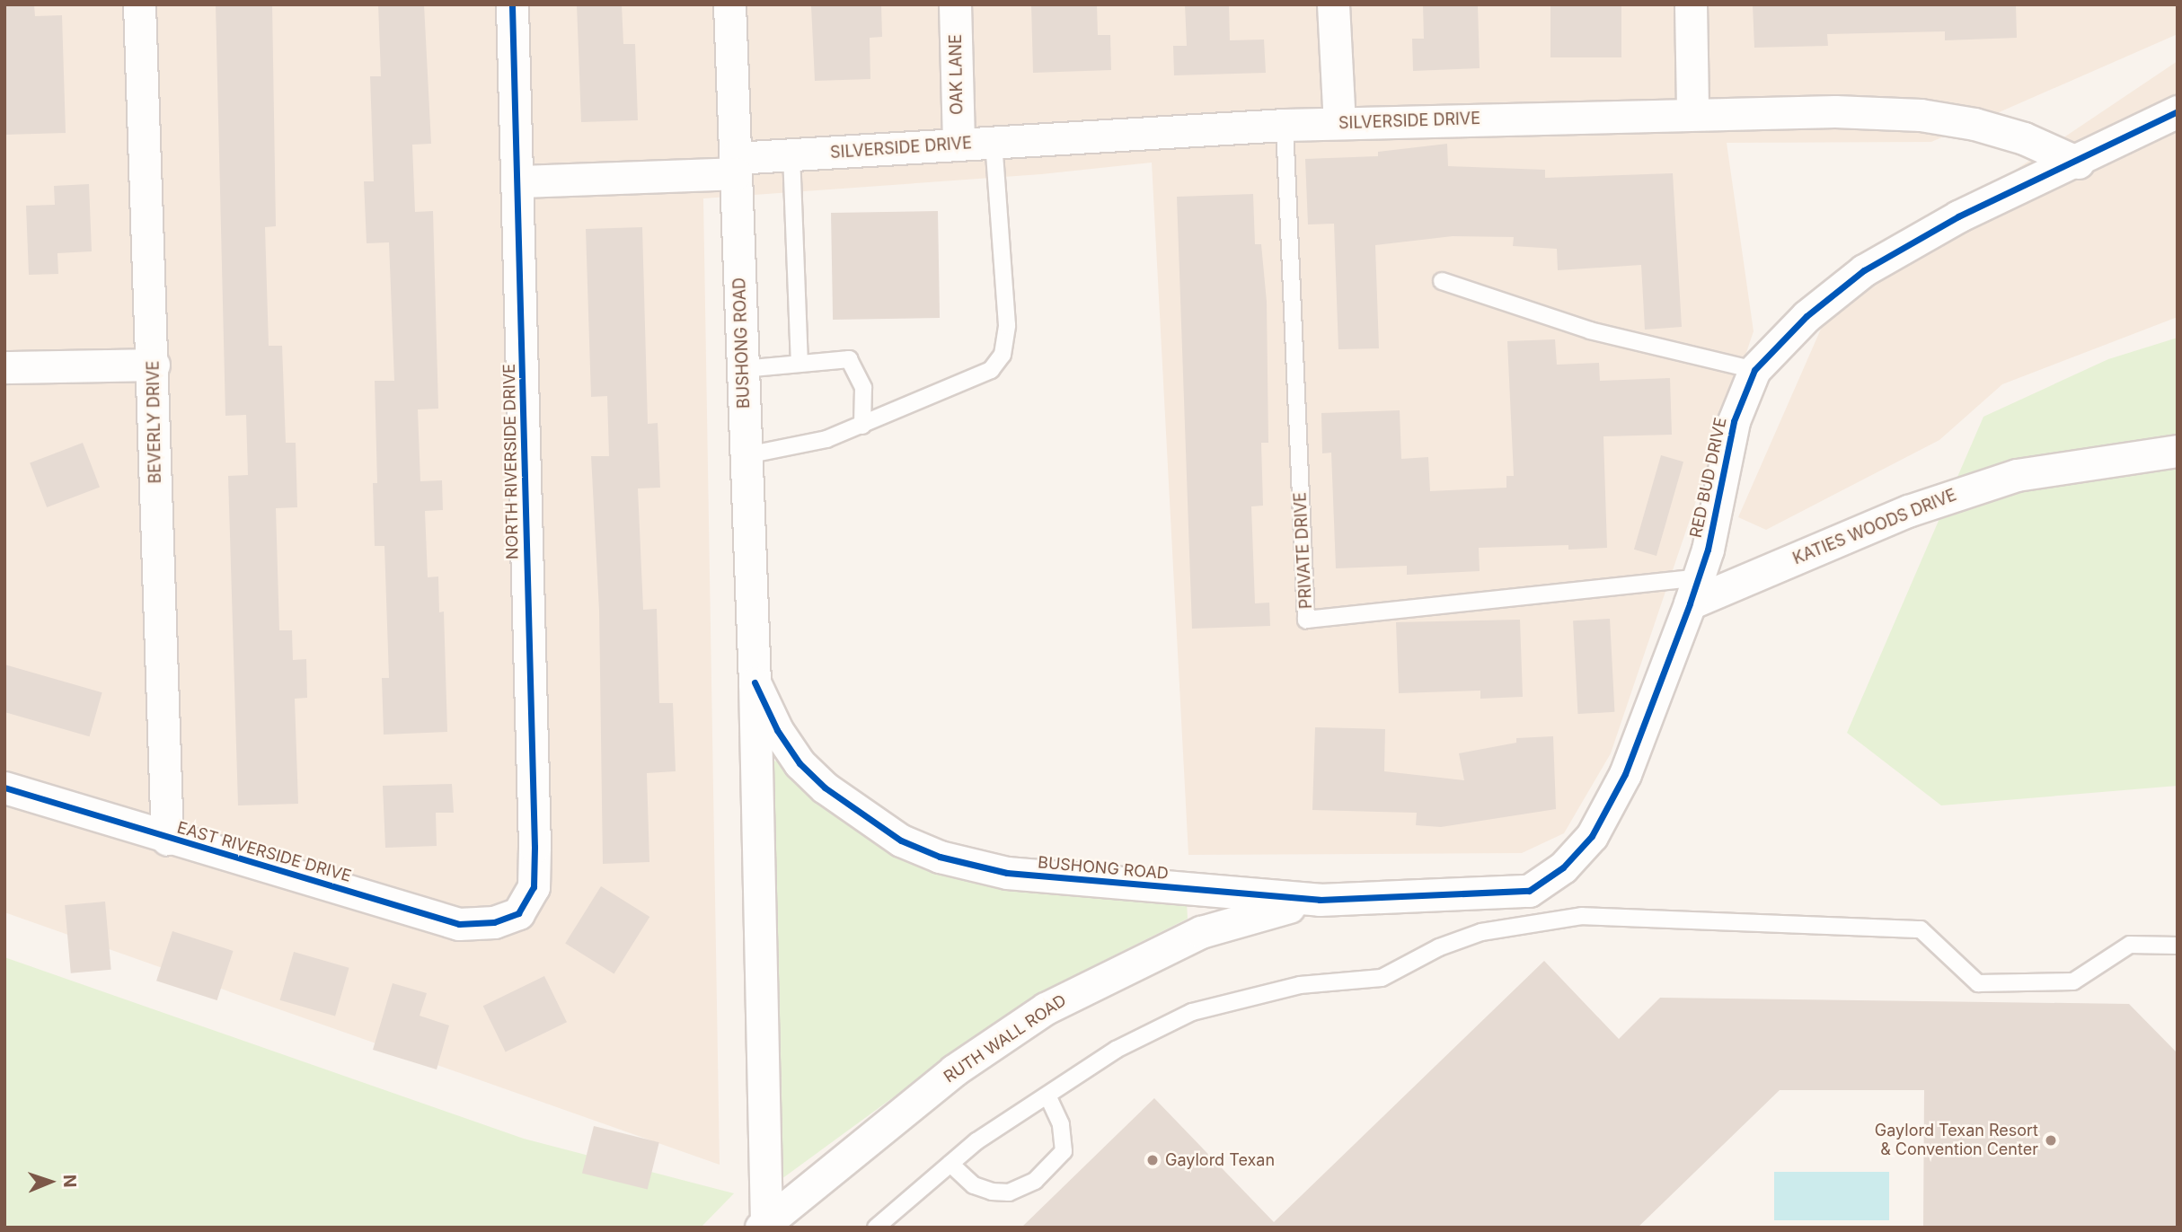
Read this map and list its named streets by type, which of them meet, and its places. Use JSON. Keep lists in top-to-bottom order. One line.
{"streets":{"street":["OAK LANE","SILVERSIDE DRIVE","BUSHONG ROAD","BEVERLY DRIVE","NORTH RIVERSIDE DRIVE","RED BUD DRIVE","KATIES WOODS DRIVE","EAST RIVERSIDE DRIVE","RUTH WALL ROAD"],"lane":["PRIVATE DRIVE"]},"crossings":[["OAK LANE","SILVERSIDE DRIVE"],["SILVERSIDE DRIVE","BUSHONG ROAD"],["SILVERSIDE DRIVE","NORTH RIVERSIDE DRIVE"],["SILVERSIDE DRIVE","RED BUD DRIVE"],["SILVERSIDE DRIVE","PRIVATE DRIVE"],["BUSHONG ROAD","RED BUD DRIVE"],["BUSHONG ROAD","RUTH WALL ROAD"],["BEVERLY DRIVE","EAST RIVERSIDE DRIVE"],["NORTH RIVERSIDE DRIVE","EAST RIVERSIDE DRIVE"],["RED BUD DRIVE","KATIES WOODS DRIVE"],["RED BUD DRIVE","PRIVATE DRIVE"],["KATIES WOODS DRIVE","PRIVATE DRIVE"]],"places":["Gaylord Texan Resort & Convention Center","Gaylord Texan"],"north":"right"}
